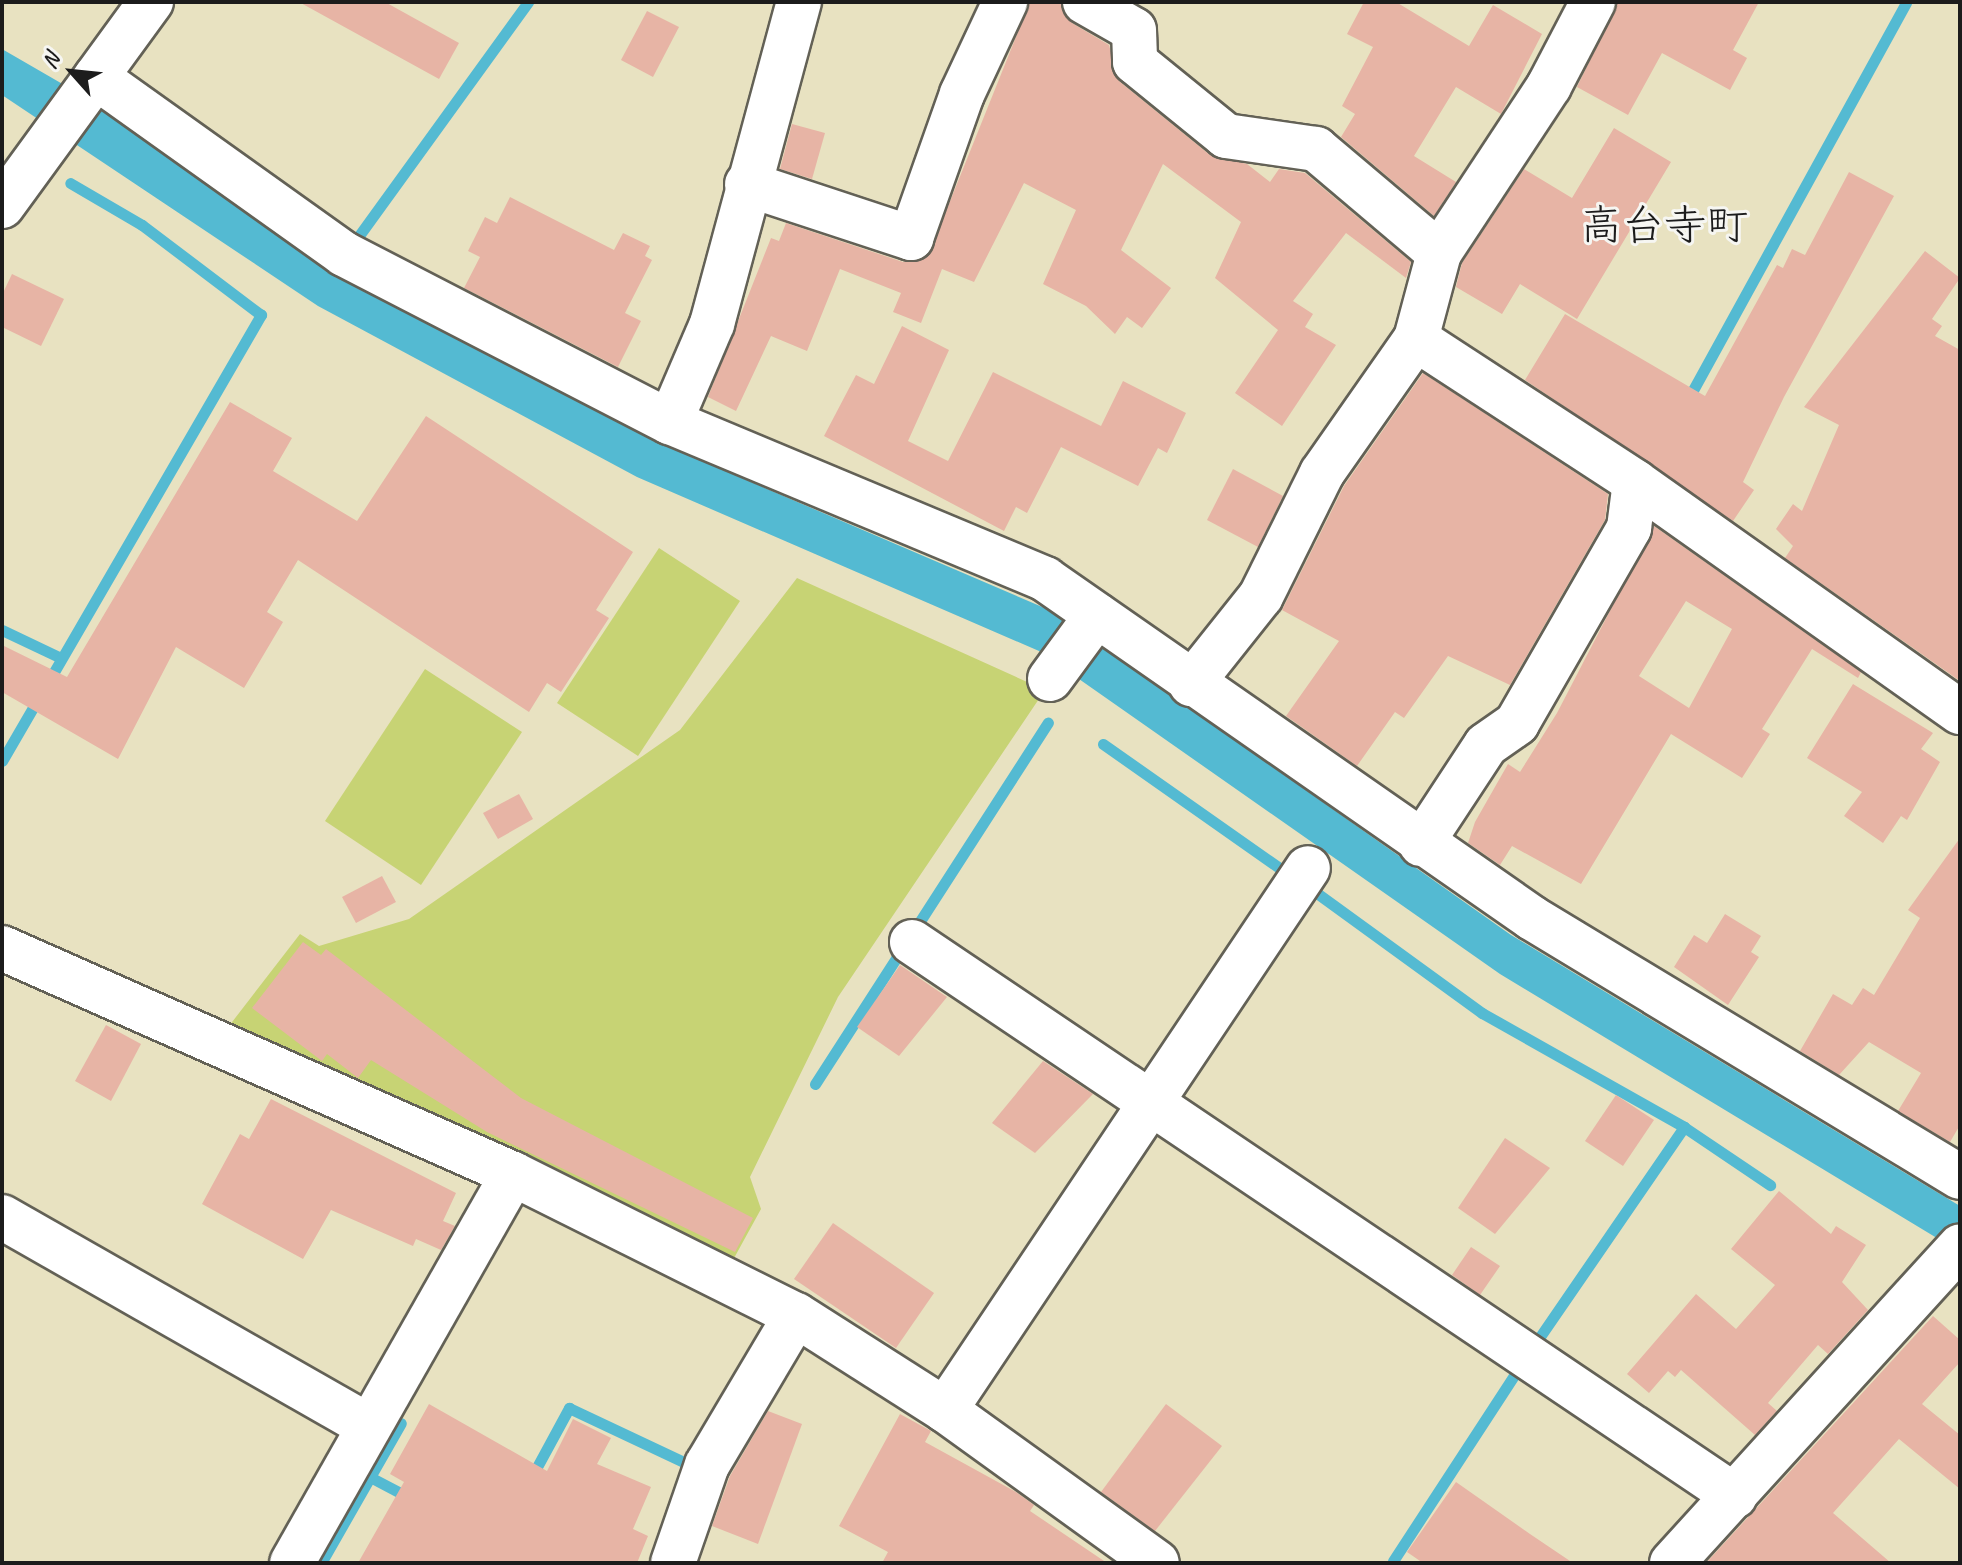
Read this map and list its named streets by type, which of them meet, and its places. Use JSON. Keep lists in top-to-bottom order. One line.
{"districts":["高台寺町"],"north":"top left"}
